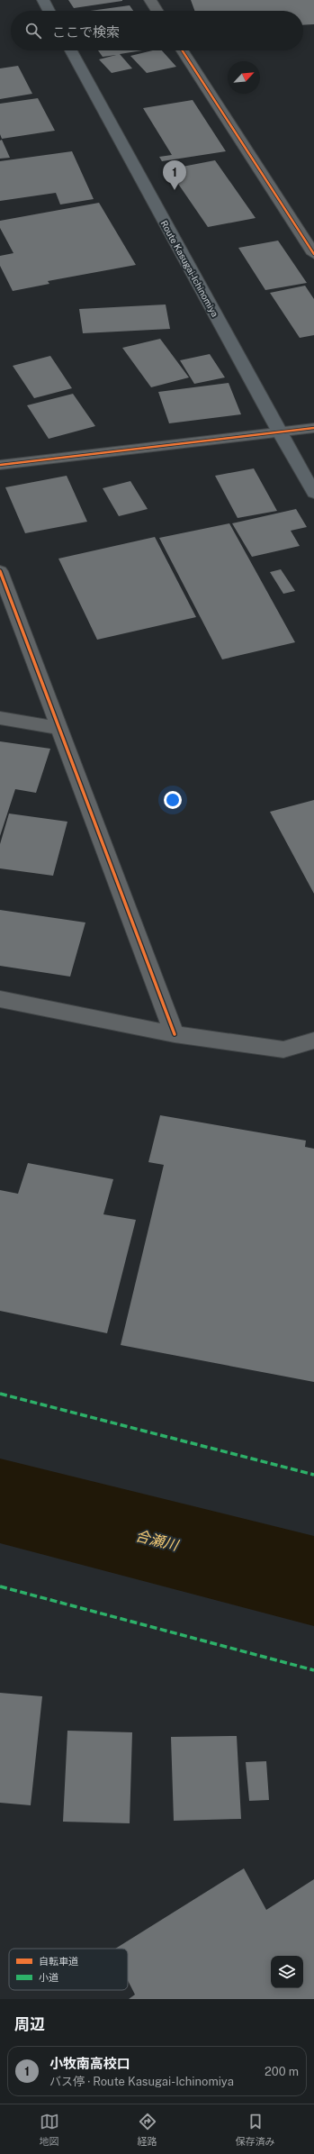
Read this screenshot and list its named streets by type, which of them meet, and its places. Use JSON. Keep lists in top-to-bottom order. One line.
{"streets":{"main road":["Route Kasugai-Ichinomiya"]},"water":["合瀬川"],"legend":["自転車道","小道"],"north":"top right","page":{"search":"ここで検索","pins":"1","heading":"周辺","list":[{"mark":"1","name":"小牧南高校口","note":"バス停 · Route Kasugai-Ichinomiya","value":"200 m"}],"nav":["地図","経路","保存済み"]}}
